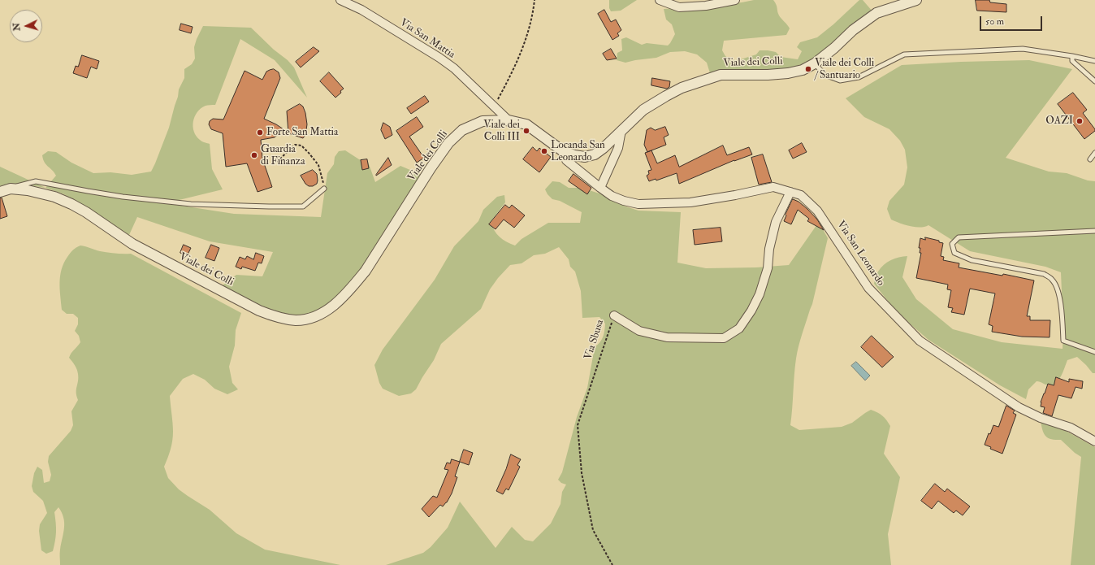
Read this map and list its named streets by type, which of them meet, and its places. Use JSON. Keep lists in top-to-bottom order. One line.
{"streets":{"street":["Via San Mattia","Viale dei Colli","Via San Leonardo","Via Sbusa"]},"crossings":[["Via San Mattia","Viale dei Colli"],["Viale dei Colli","Via San Leonardo"],["Via San Leonardo","Via Sbusa"]],"places":["Viale dei Colli / Santuario","OAZI","Viale dei Colli III","Forte San Mattia","Locanda San Leonardo","Guardia di Finanza"],"scale_bar":"50 m","north":"left"}
